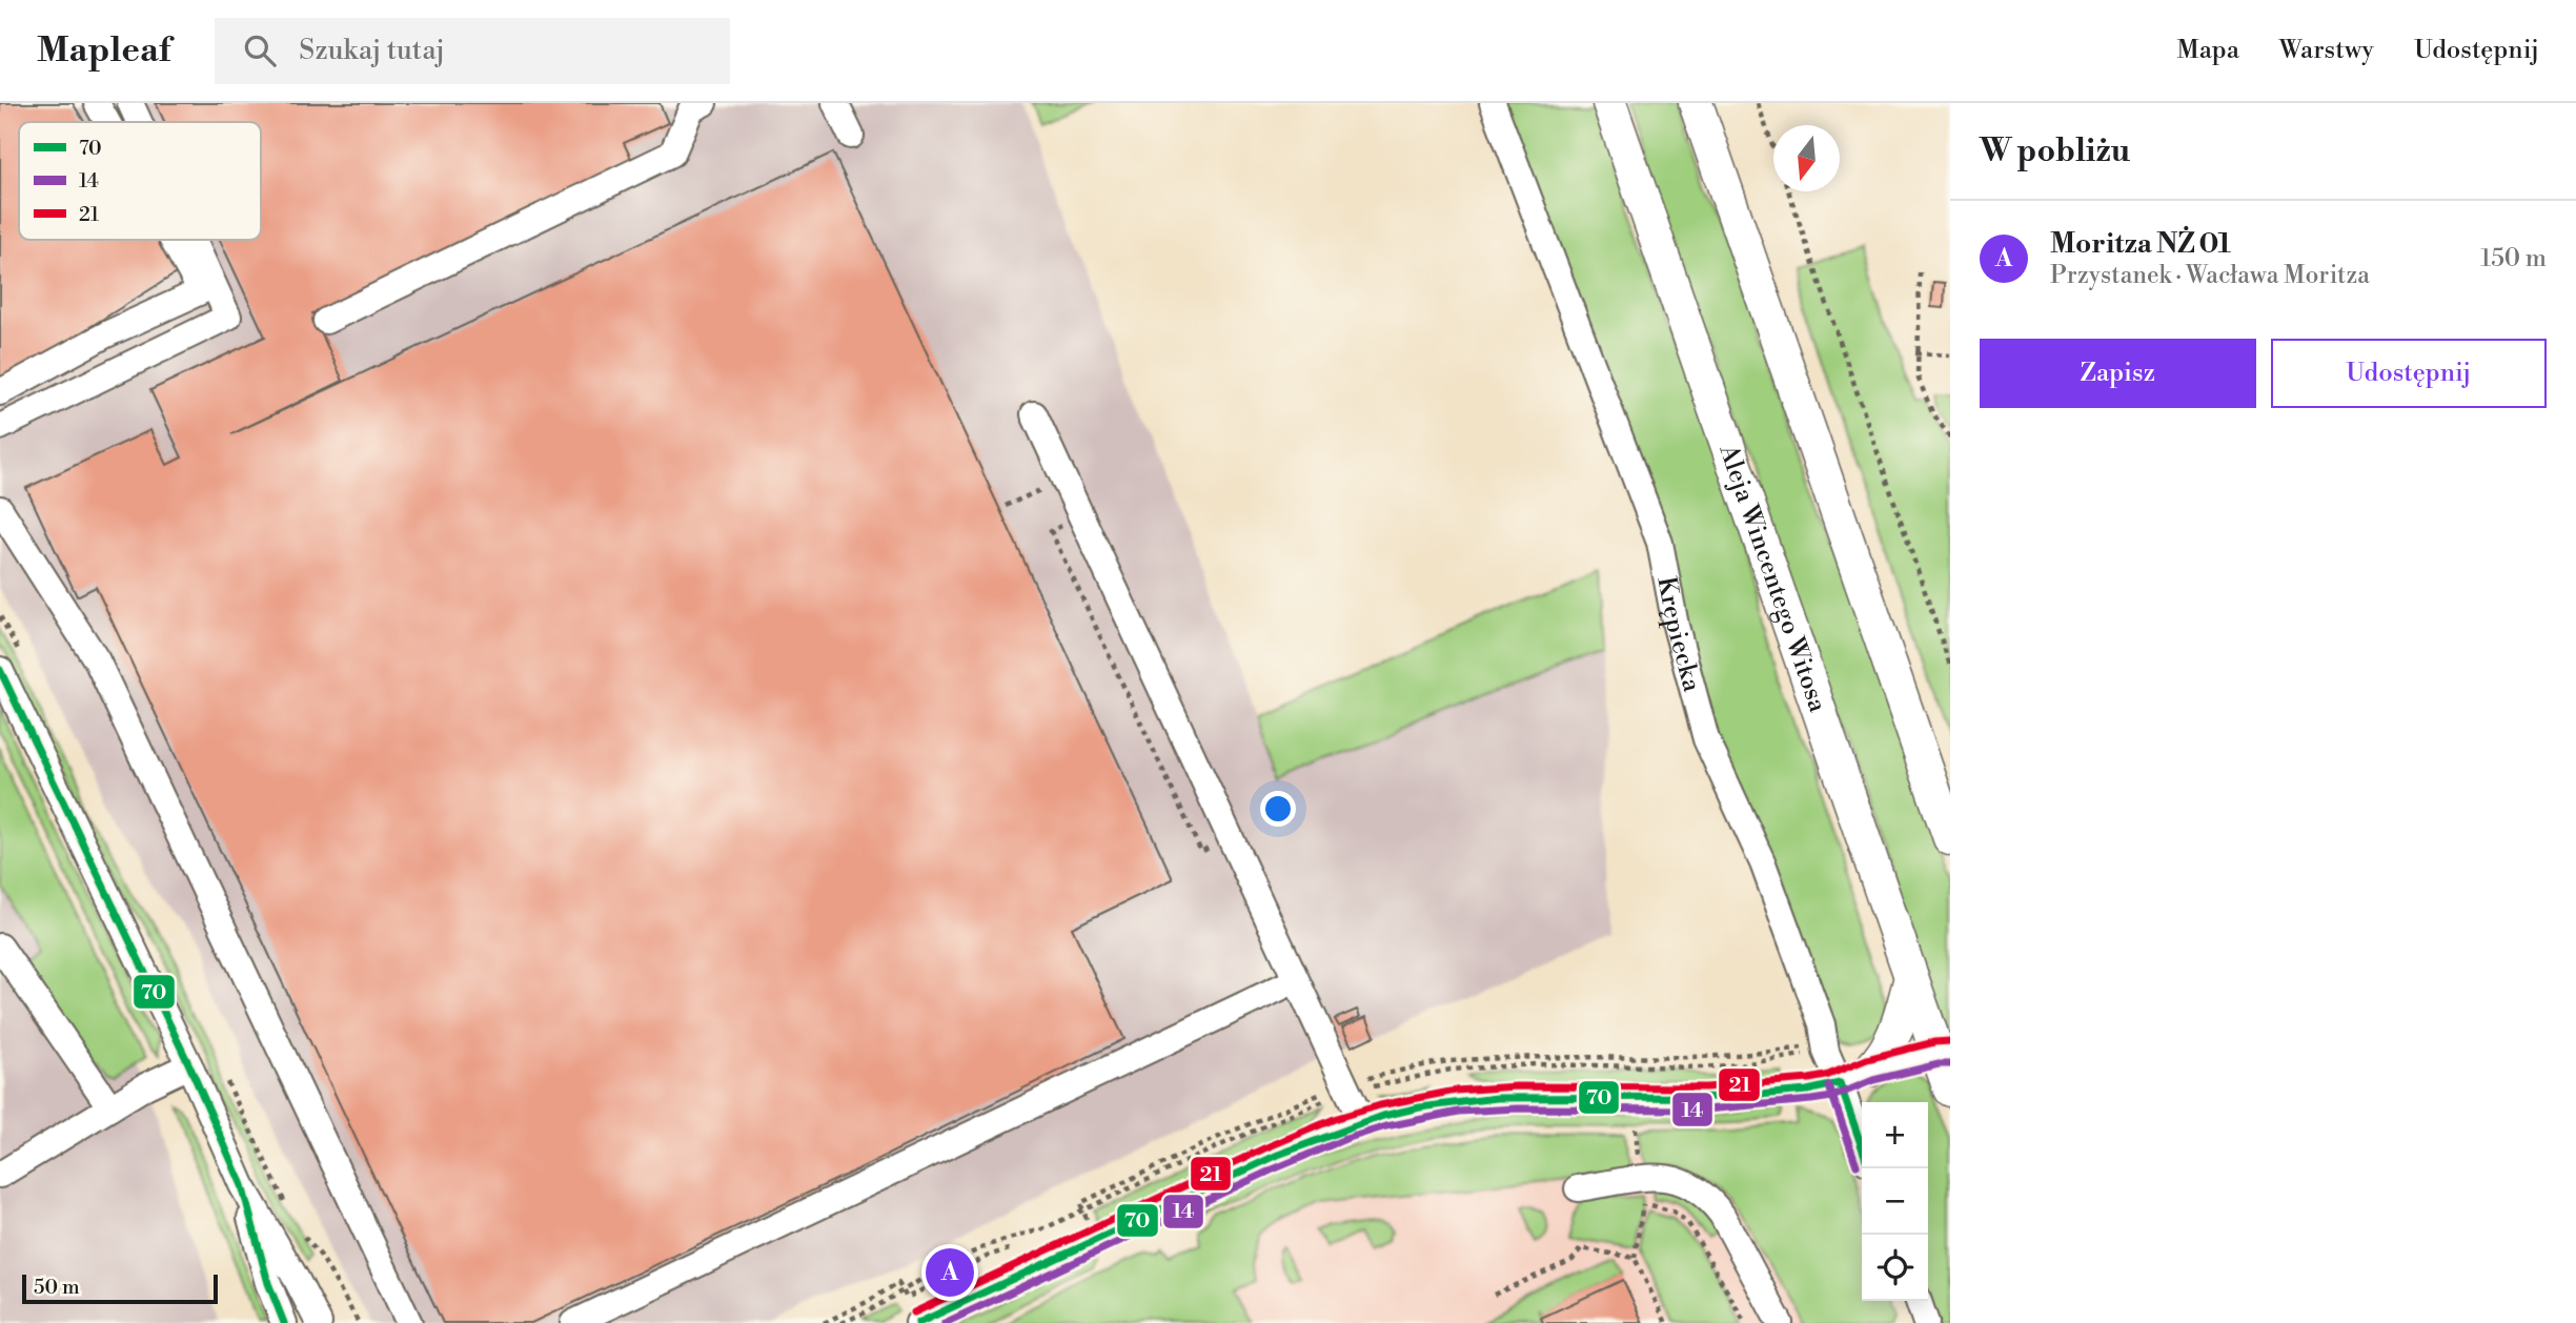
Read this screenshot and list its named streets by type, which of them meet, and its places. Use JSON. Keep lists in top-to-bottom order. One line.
{"streets":{"main road":["Aleja Wincentego Witosa"],"street":["Krępiecka"]},"lines":["transit line 70","transit line 21","transit line 14"],"legend":["70","14","21"],"scale_bar":"50 m","north":"bottom","page":{"header":"Mapleaf","search":"Szukaj tutaj","nav":["Mapa","Warstwy","Udostępnij"],"heading":"W pobliżu","list":[{"mark":"A","name":"Moritza NŻ 01","note":"Przystanek · Wacława Moritza","value":"150 m"}],"buttons":["Zapisz","Udostępnij"],"map_buttons":["+","−"],"pins":"A","scale":"50 m"}}
